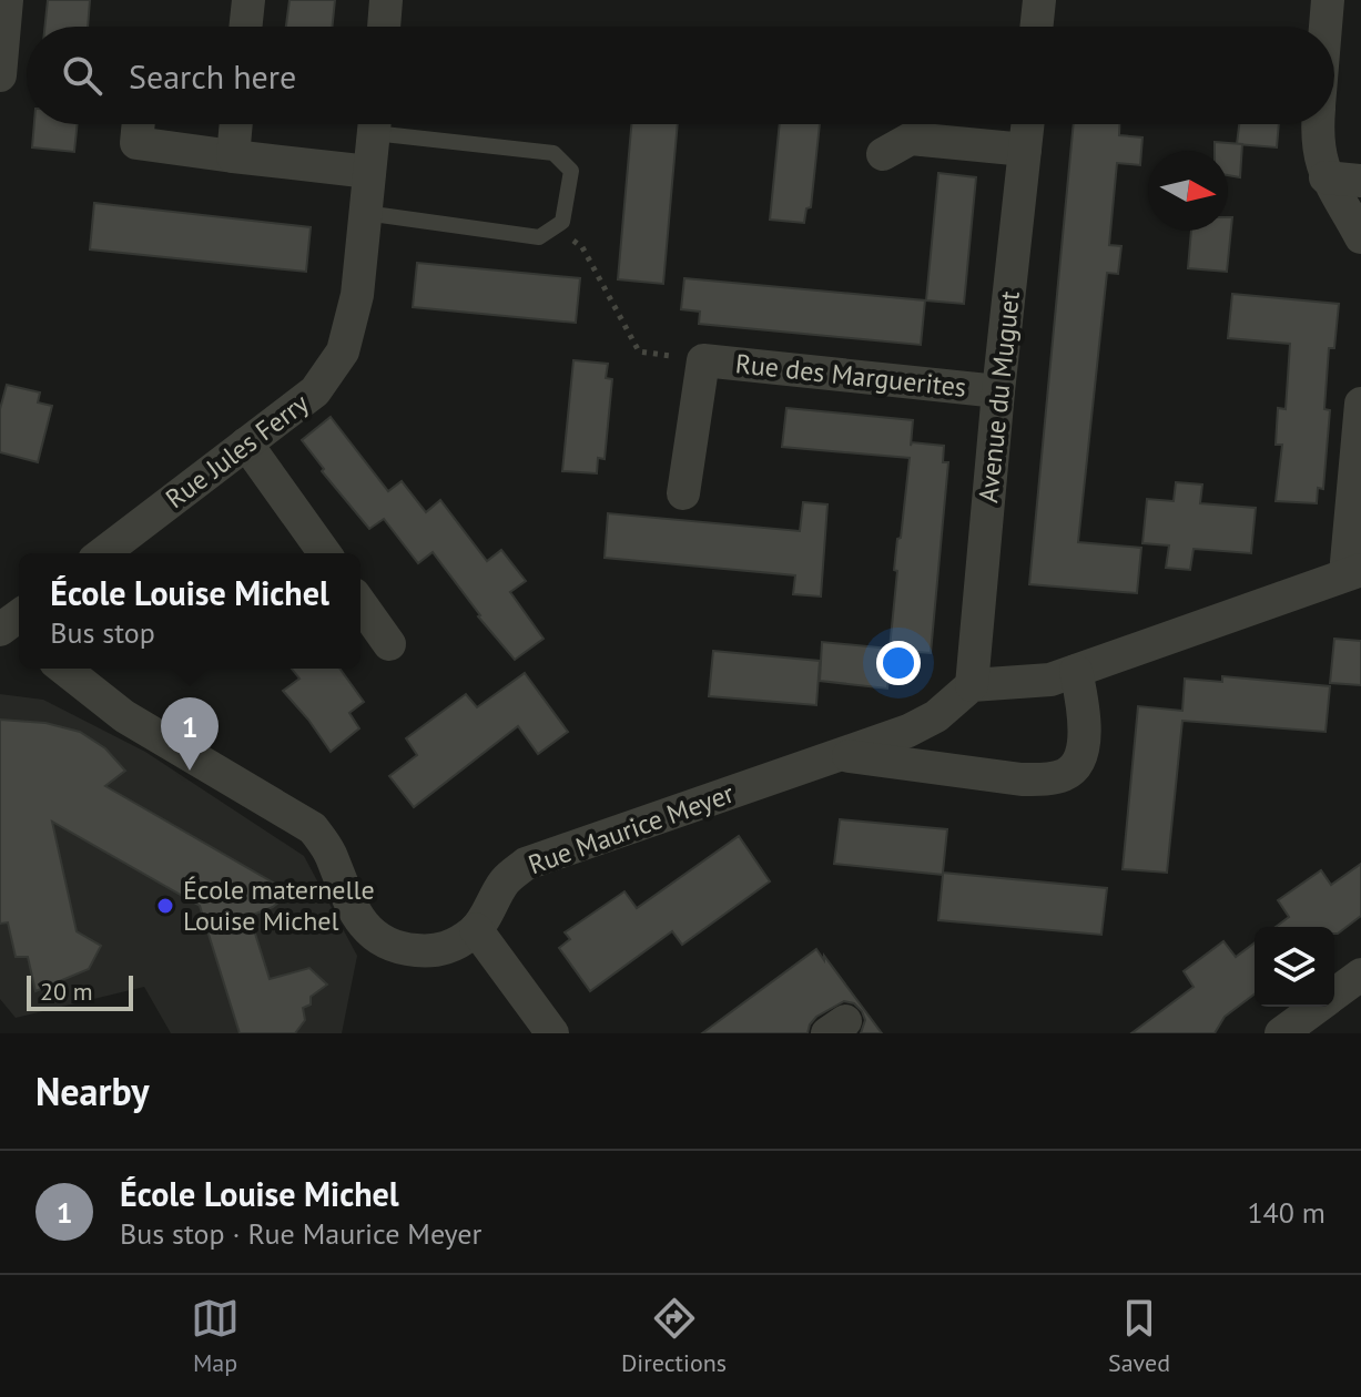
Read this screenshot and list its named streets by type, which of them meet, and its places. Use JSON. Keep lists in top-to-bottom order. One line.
{"streets":{"street":["Rue des Marguerites","Avenue du Muguet","Rue Jules Ferry","Rue Maurice Meyer"]},"crossings":[["Rue des Marguerites","Avenue du Muguet"],["Avenue du Muguet","Rue Maurice Meyer"]],"places":["École maternelle Louise Michel"],"scale_bar":"20 m","north":"right","page":{"search":"Search here","popup":["École Louise Michel","Bus stop"],"pins":"1","scale":"20 m","heading":"Nearby","list":[{"mark":"1","name":"École Louise Michel","note":"Bus stop · Rue Maurice Meyer","value":"140 m"}],"nav":["Map","Directions","Saved"]}}
